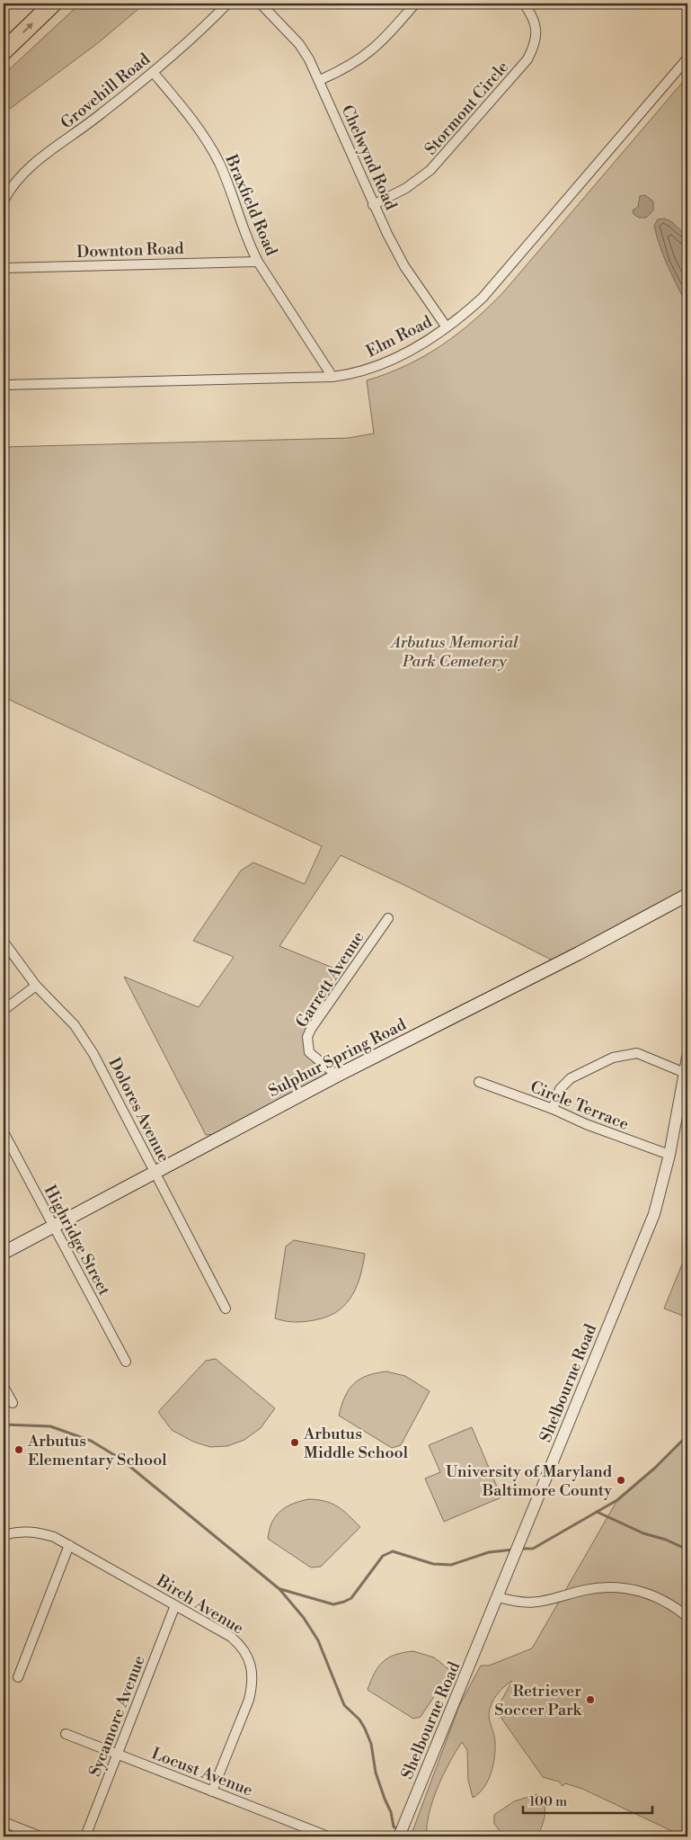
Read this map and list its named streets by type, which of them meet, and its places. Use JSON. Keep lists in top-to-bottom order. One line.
{"streets":{"main road":["Sulphur Spring Road"],"street":["Grovehill Road","Stormont Circle","Chelwynd Road","Braxfield Road","Downton Road","Elm Road","Garrett Avenue","Circle Terrace","Dolores Avenue","Highridge Street","Shelbourne Road","Birch Avenue","Sycamore Avenue","Locust Avenue"]},"crossings":[["Grovehill Road","Braxfield Road"],["Stormont Circle","Chelwynd Road"],["Chelwynd Road","Elm Road"],["Braxfield Road","Downton Road"],["Braxfield Road","Elm Road"],["Garrett Avenue","Sulphur Spring Road"],["Sulphur Spring Road","Dolores Avenue"],["Sulphur Spring Road","Highridge Street"],["Circle Terrace","Shelbourne Road"],["Birch Avenue","Sycamore Avenue"],["Birch Avenue","Locust Avenue"],["Sycamore Avenue","Locust Avenue"]],"parks":["Arbutus Memorial Park Cemetery"],"places":["Arbutus Middle School","Arbutus Elementary School","University of Maryland Baltimore County","Retriever Soccer Park"],"scale_bar":"100 m"}
